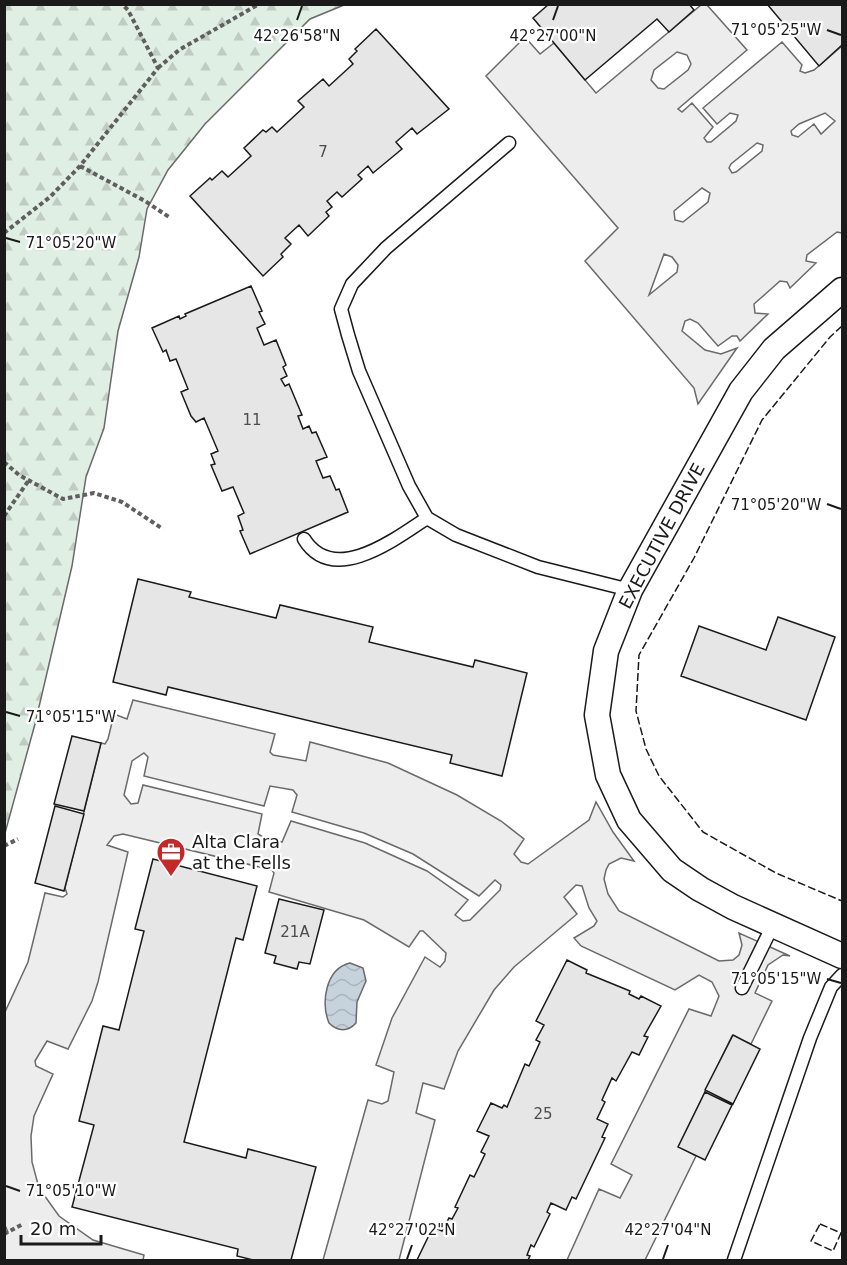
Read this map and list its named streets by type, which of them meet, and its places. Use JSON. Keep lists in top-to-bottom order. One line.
{"streets":{"street":["EXECUTIVE DRIVE"]},"places":{"office":["Alta Clara at the Fells"]},"house_numbers":["7","11","21A","25"],"scale_bar":"20 m","coordinates":["71°05'25\"W","42°26'58\"N","42°27'00\"N","71°05'20\"W","71°05'15\"W","71°05'10\"W","42°27'02\"N","42°27'04\"N"]}
